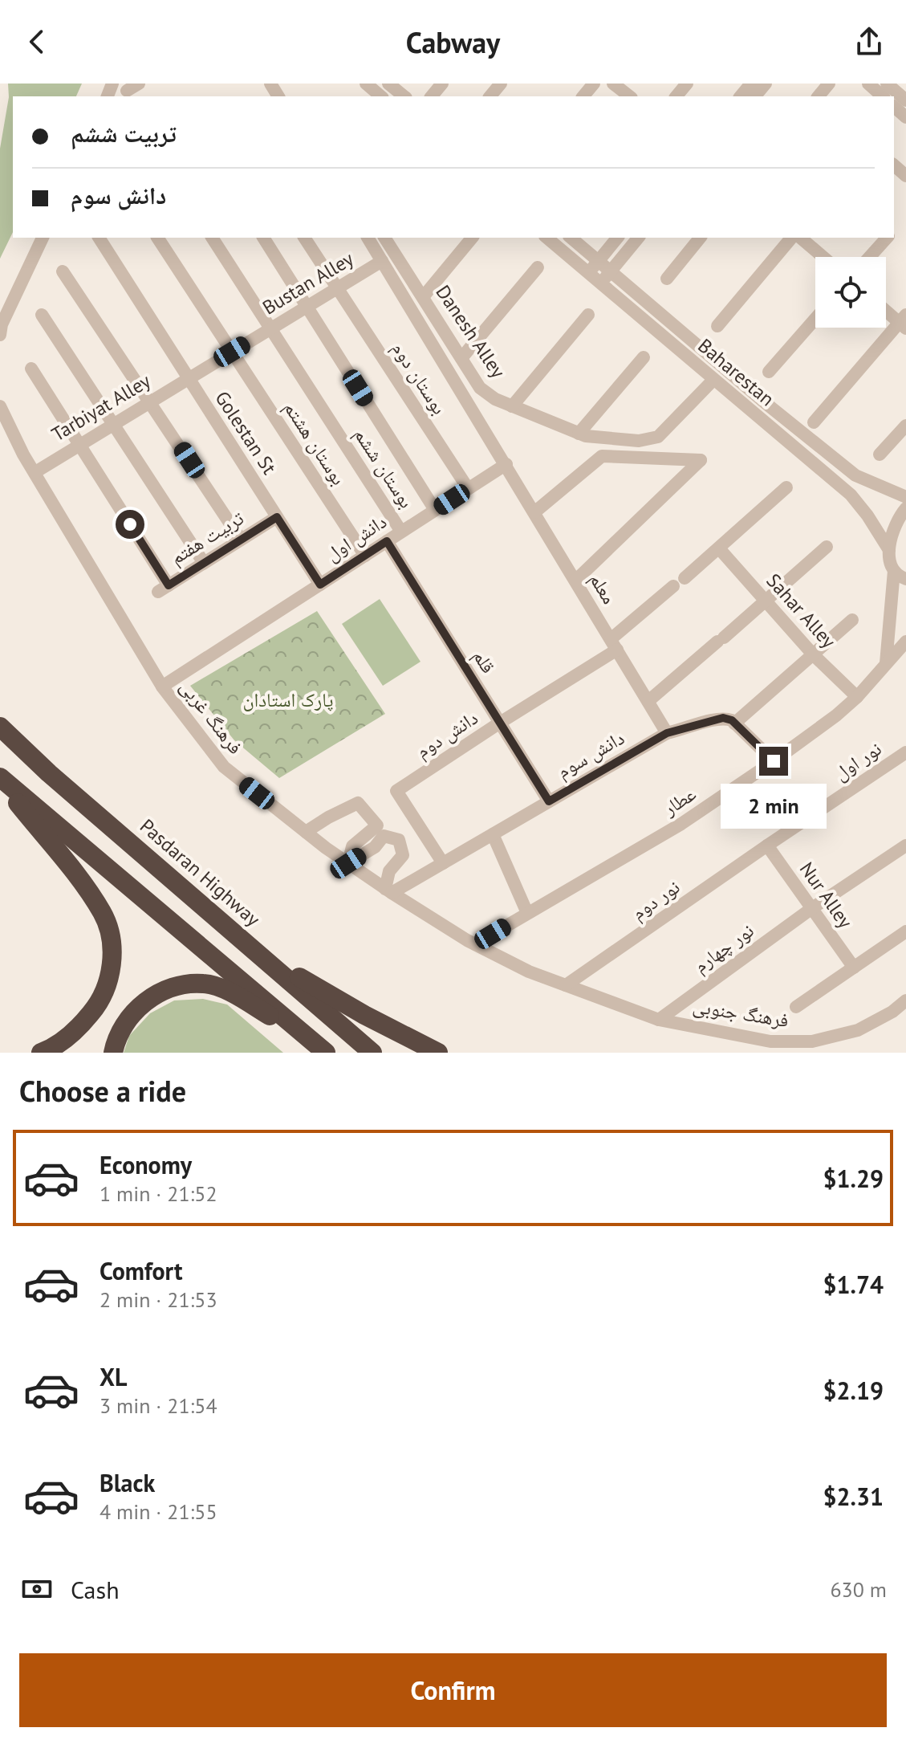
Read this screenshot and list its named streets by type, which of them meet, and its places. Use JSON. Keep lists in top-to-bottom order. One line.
{"streets":{"highway":["Pasdaran Highway"],"street":["Bustan Alley","Danesh Alley","Baharestan","بوستان دوم","Tarbiyat Alley","Golestan St","بوستان هشتم","بوستان ششم","تربیت هفتم","دانش اول","معلم","Sahar Alley","قلم","فرهنگ غربی","دانش دوم","دانش سوم","نور اول","عطار","Nur Alley","نور دوم","نور چهارم","فرهنگ جنوبی"]},"crossings":[["Bustan Alley","بوستان دوم"],["Bustan Alley","Tarbiyat Alley"],["Bustan Alley","Golestan St"],["Bustan Alley","بوستان هشتم"],["Bustan Alley","بوستان ششم"],["Bustan Alley","معلم"],["Danesh Alley","Baharestan"],["بوستان دوم","دانش اول"],["Tarbiyat Alley","Golestan St"],["Tarbiyat Alley","تربیت هفتم"],["Tarbiyat Alley","فرهنگ غربی"],["Golestan St","تربیت هفتم"],["Golestan St","دانش اول"],["بوستان هشتم","دانش اول"],["بوستان ششم","دانش اول"],["دانش اول","معلم"],["دانش اول","قلم"],["دانش اول","فرهنگ غربی"],["معلم","دانش دوم"],["معلم","دانش سوم"],["Sahar Alley","دانش دوم"],["Sahar Alley","عطار"],["قلم","دانش دوم"],["قلم","دانش سوم"],["فرهنگ غربی","دانش سوم"],["فرهنگ غربی","عطار"],["فرهنگ غربی","نور دوم"],["فرهنگ غربی","فرهنگ جنوبی"],["دانش دوم","دانش سوم"],["نور اول","Nur Alley"],["نور اول","نور دوم"],["Nur Alley","نور دوم"],["Nur Alley","نور چهارم"],["نور دوم","فرهنگ جنوبی"],["نور چهارم","فرهنگ جنوبی"]],"parks":["پارک استادان"],"page":{"header":"Cabway","banner":["تربیت ششم","دانش سوم"],"bubble":"2 min","heading":"Choose a ride","list":[{"name":"Economy","note":"1 min · 21:52","value":"$1.29"},{"name":"Comfort","note":"2 min · 21:53","value":"$1.74"},{"name":"XL","note":"3 min · 21:54","value":"$2.19"},{"name":"Black","note":"4 min · 21:55","value":"$2.31"}],"pay":["Cash","630 m"],"buttons":"Confirm"}}
